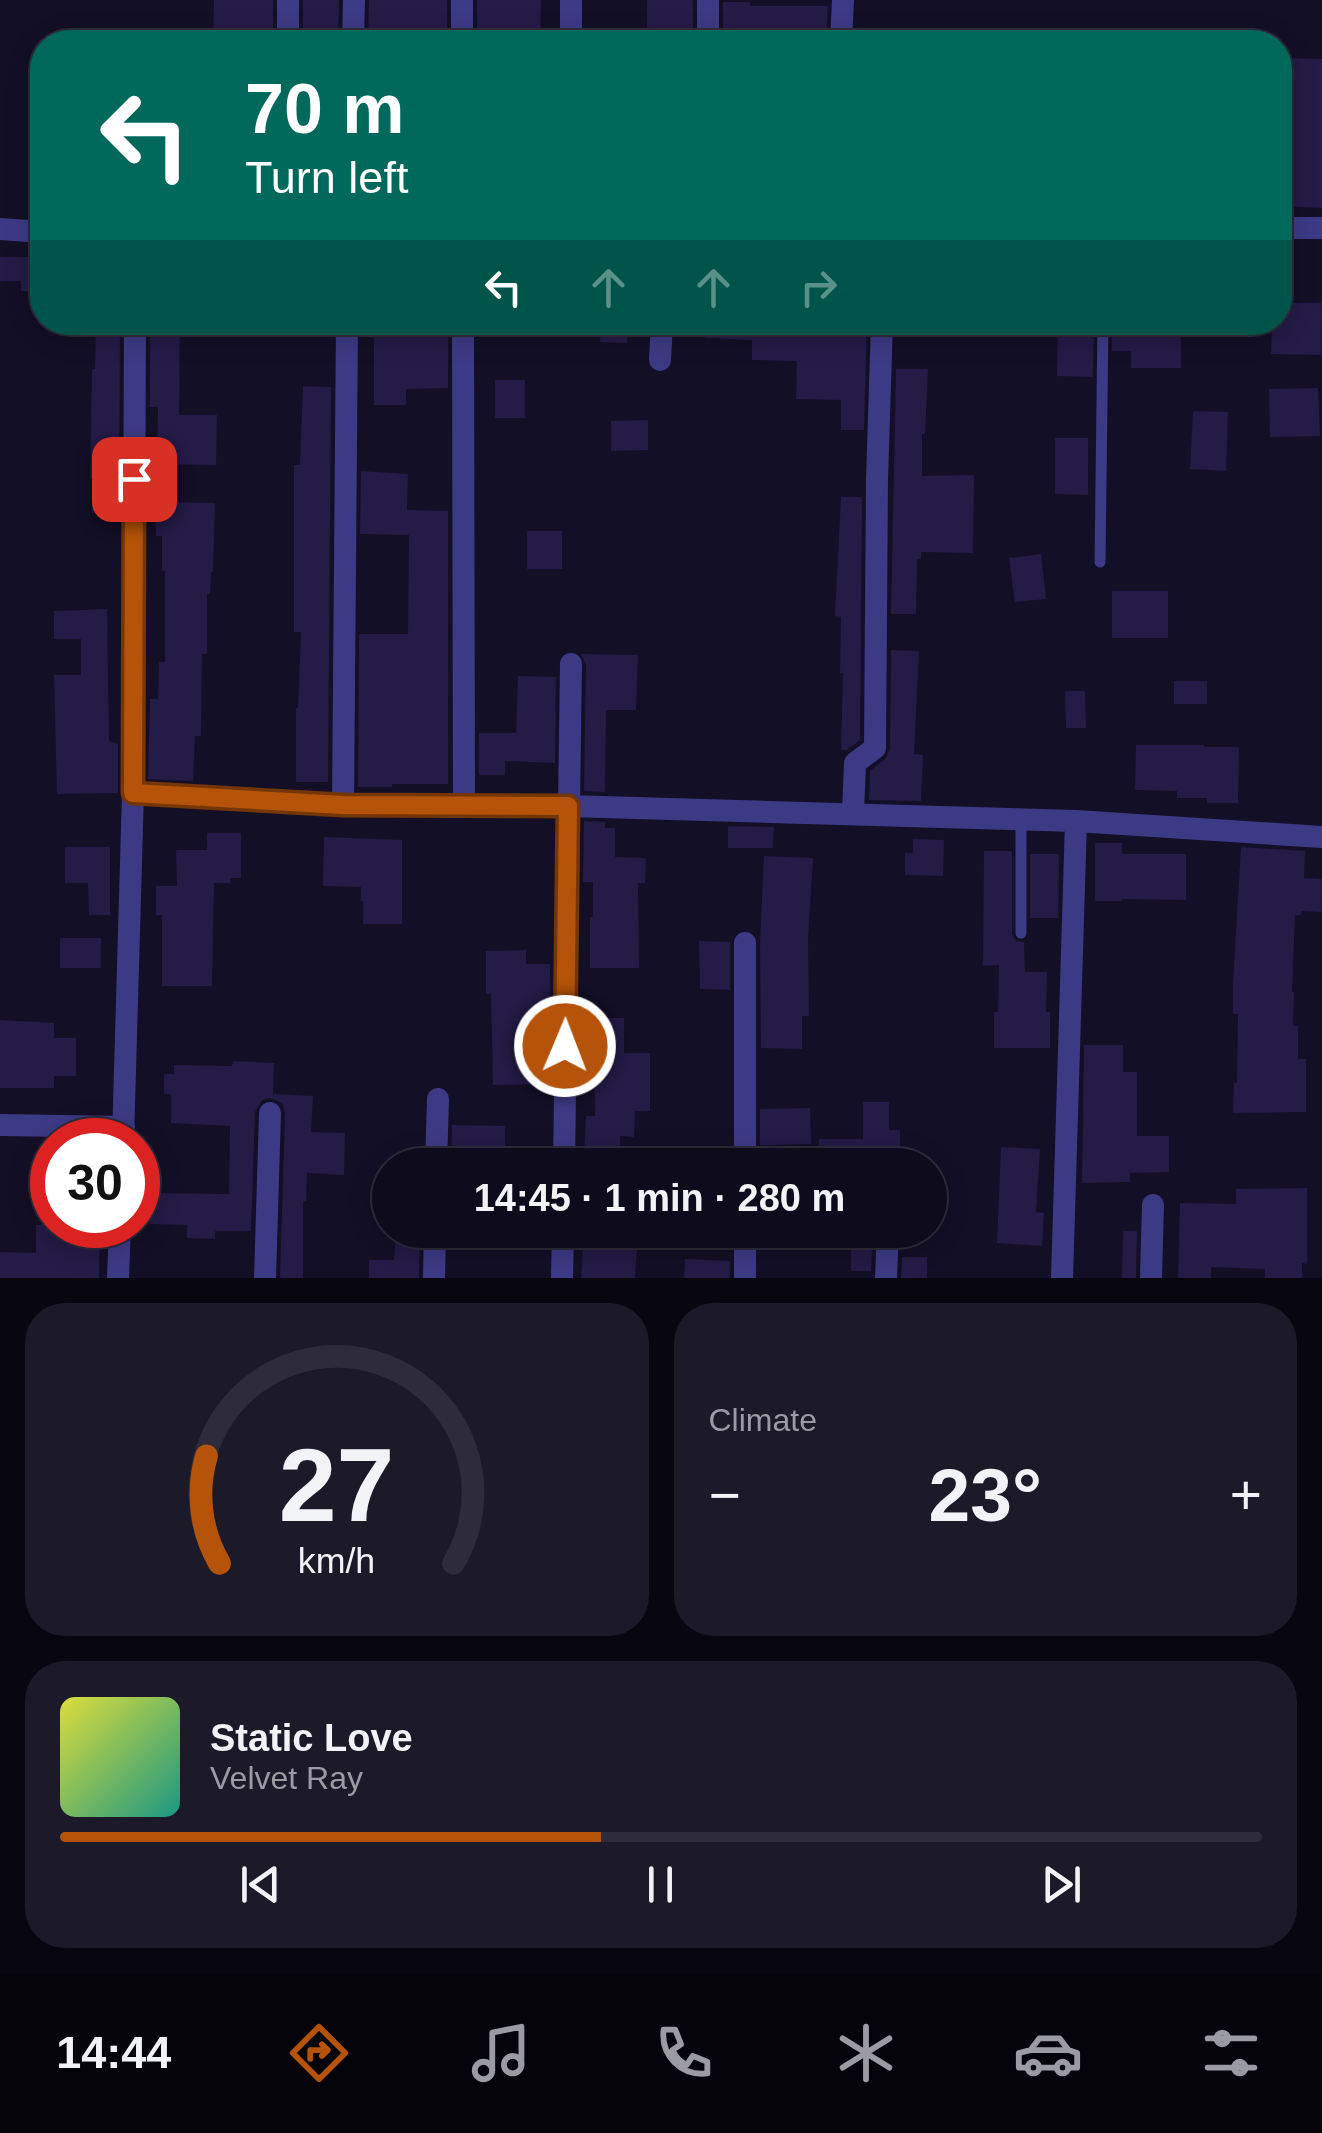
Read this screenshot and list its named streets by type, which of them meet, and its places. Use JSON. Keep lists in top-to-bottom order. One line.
{"page":{"turn":["70 m","Turn left"],"limit":"30","trip":"14:45 · 1 min · 280 m","tile":"Climate","heat":["−","23°","+"],"song":["Static Love","Velvet Ray"],"tabs":"14:44","gauge":["27","km/h"]}}
